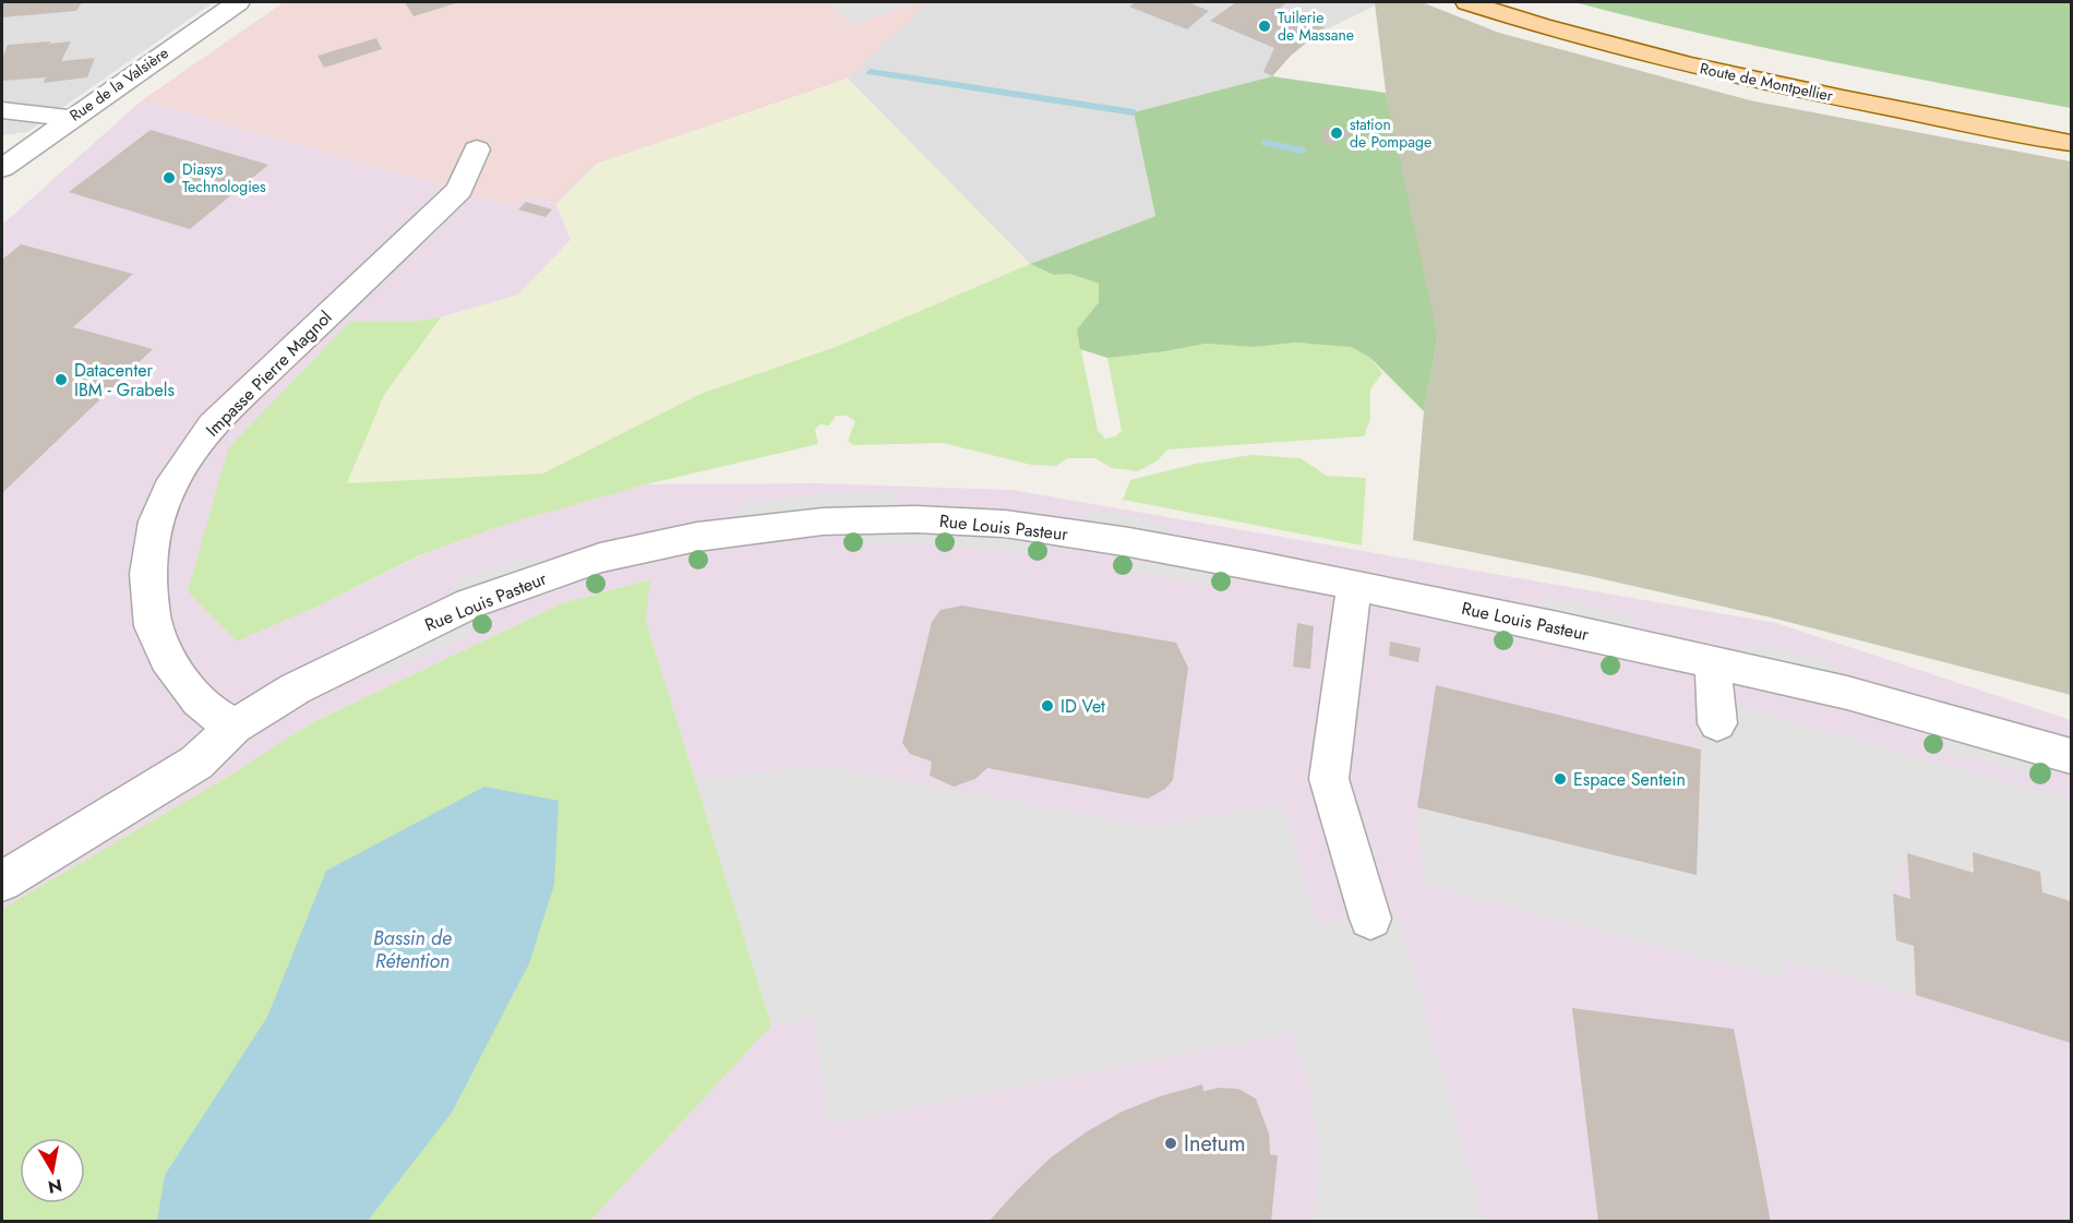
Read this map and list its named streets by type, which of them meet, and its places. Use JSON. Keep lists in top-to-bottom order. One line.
{"streets":{"main road":["Route de Montpellier"],"street":["Rue de la Valsière","Impasse Pierre Magnol","Rue Louis Pasteur"]},"crossings":[["Impasse Pierre Magnol","Rue Louis Pasteur"]],"water":["Bassin de Rétention"],"places":["Tuilerie de Massane","station de Pompage","Diasys Technologies","Datacenter IBM - Grabels","ID Vet","Espace Sentein","Inetum"],"north":"bottom"}
